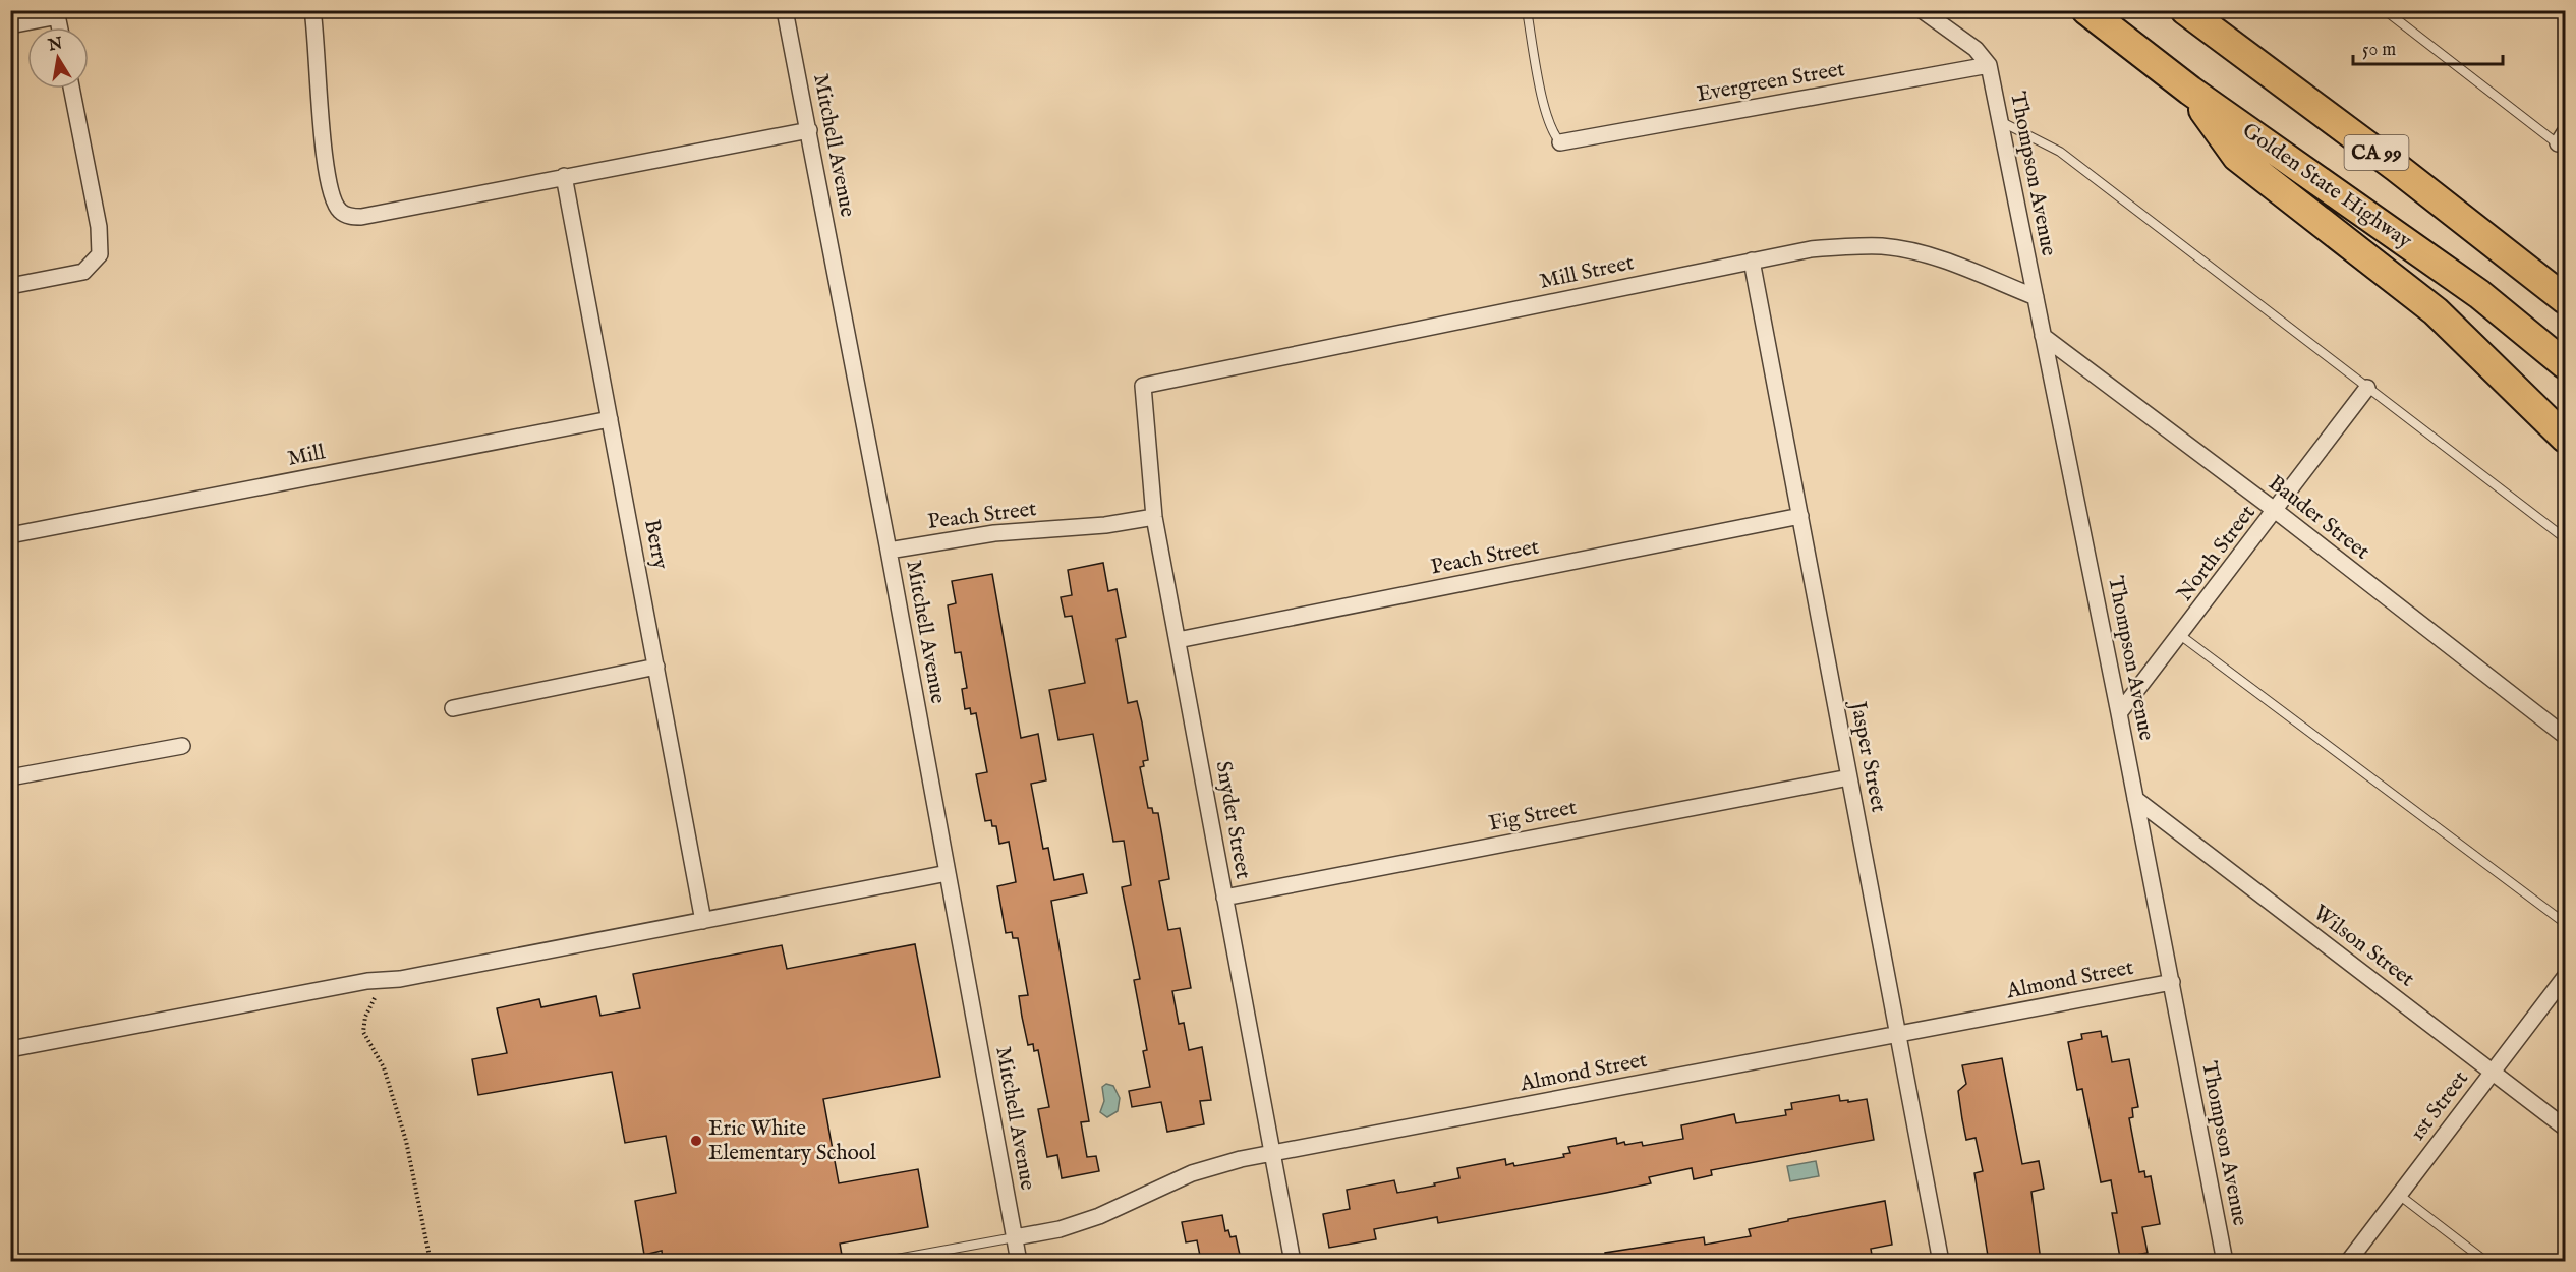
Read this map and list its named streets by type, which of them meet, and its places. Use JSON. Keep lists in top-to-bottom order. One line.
{"streets":{"highway":["CA 99","Golden State Highway"],"street":["Evergreen Street","Mitchell Avenue","Thompson Avenue","Mill Street","Mill","Peach Street","Bauder Street","Berry","North Street","Jasper Street","Fig Street","Snyder Street","Wilson Street","Almond Street","1st Street"]},"crossings":[["Evergreen Street","Thompson Avenue"],["Mitchell Avenue","Peach Street"],["Mitchell Avenue","Almond Street"],["Thompson Avenue","Mill Street"],["Thompson Avenue","Bauder Street"],["Thompson Avenue","North Street"],["Thompson Avenue","Wilson Street"],["Thompson Avenue","Almond Street"],["Mill Street","Jasper Street"],["Mill Street","Snyder Street"],["Mill","Berry"],["Peach Street","Jasper Street"],["Peach Street","Snyder Street"],["Bauder Street","North Street"],["Jasper Street","Fig Street"],["Jasper Street","Almond Street"],["Fig Street","Snyder Street"],["Snyder Street","Almond Street"],["Wilson Street","1st Street"]],"places":["Eric White Elementary School"],"scale_bar":"50 m","north":"top"}
